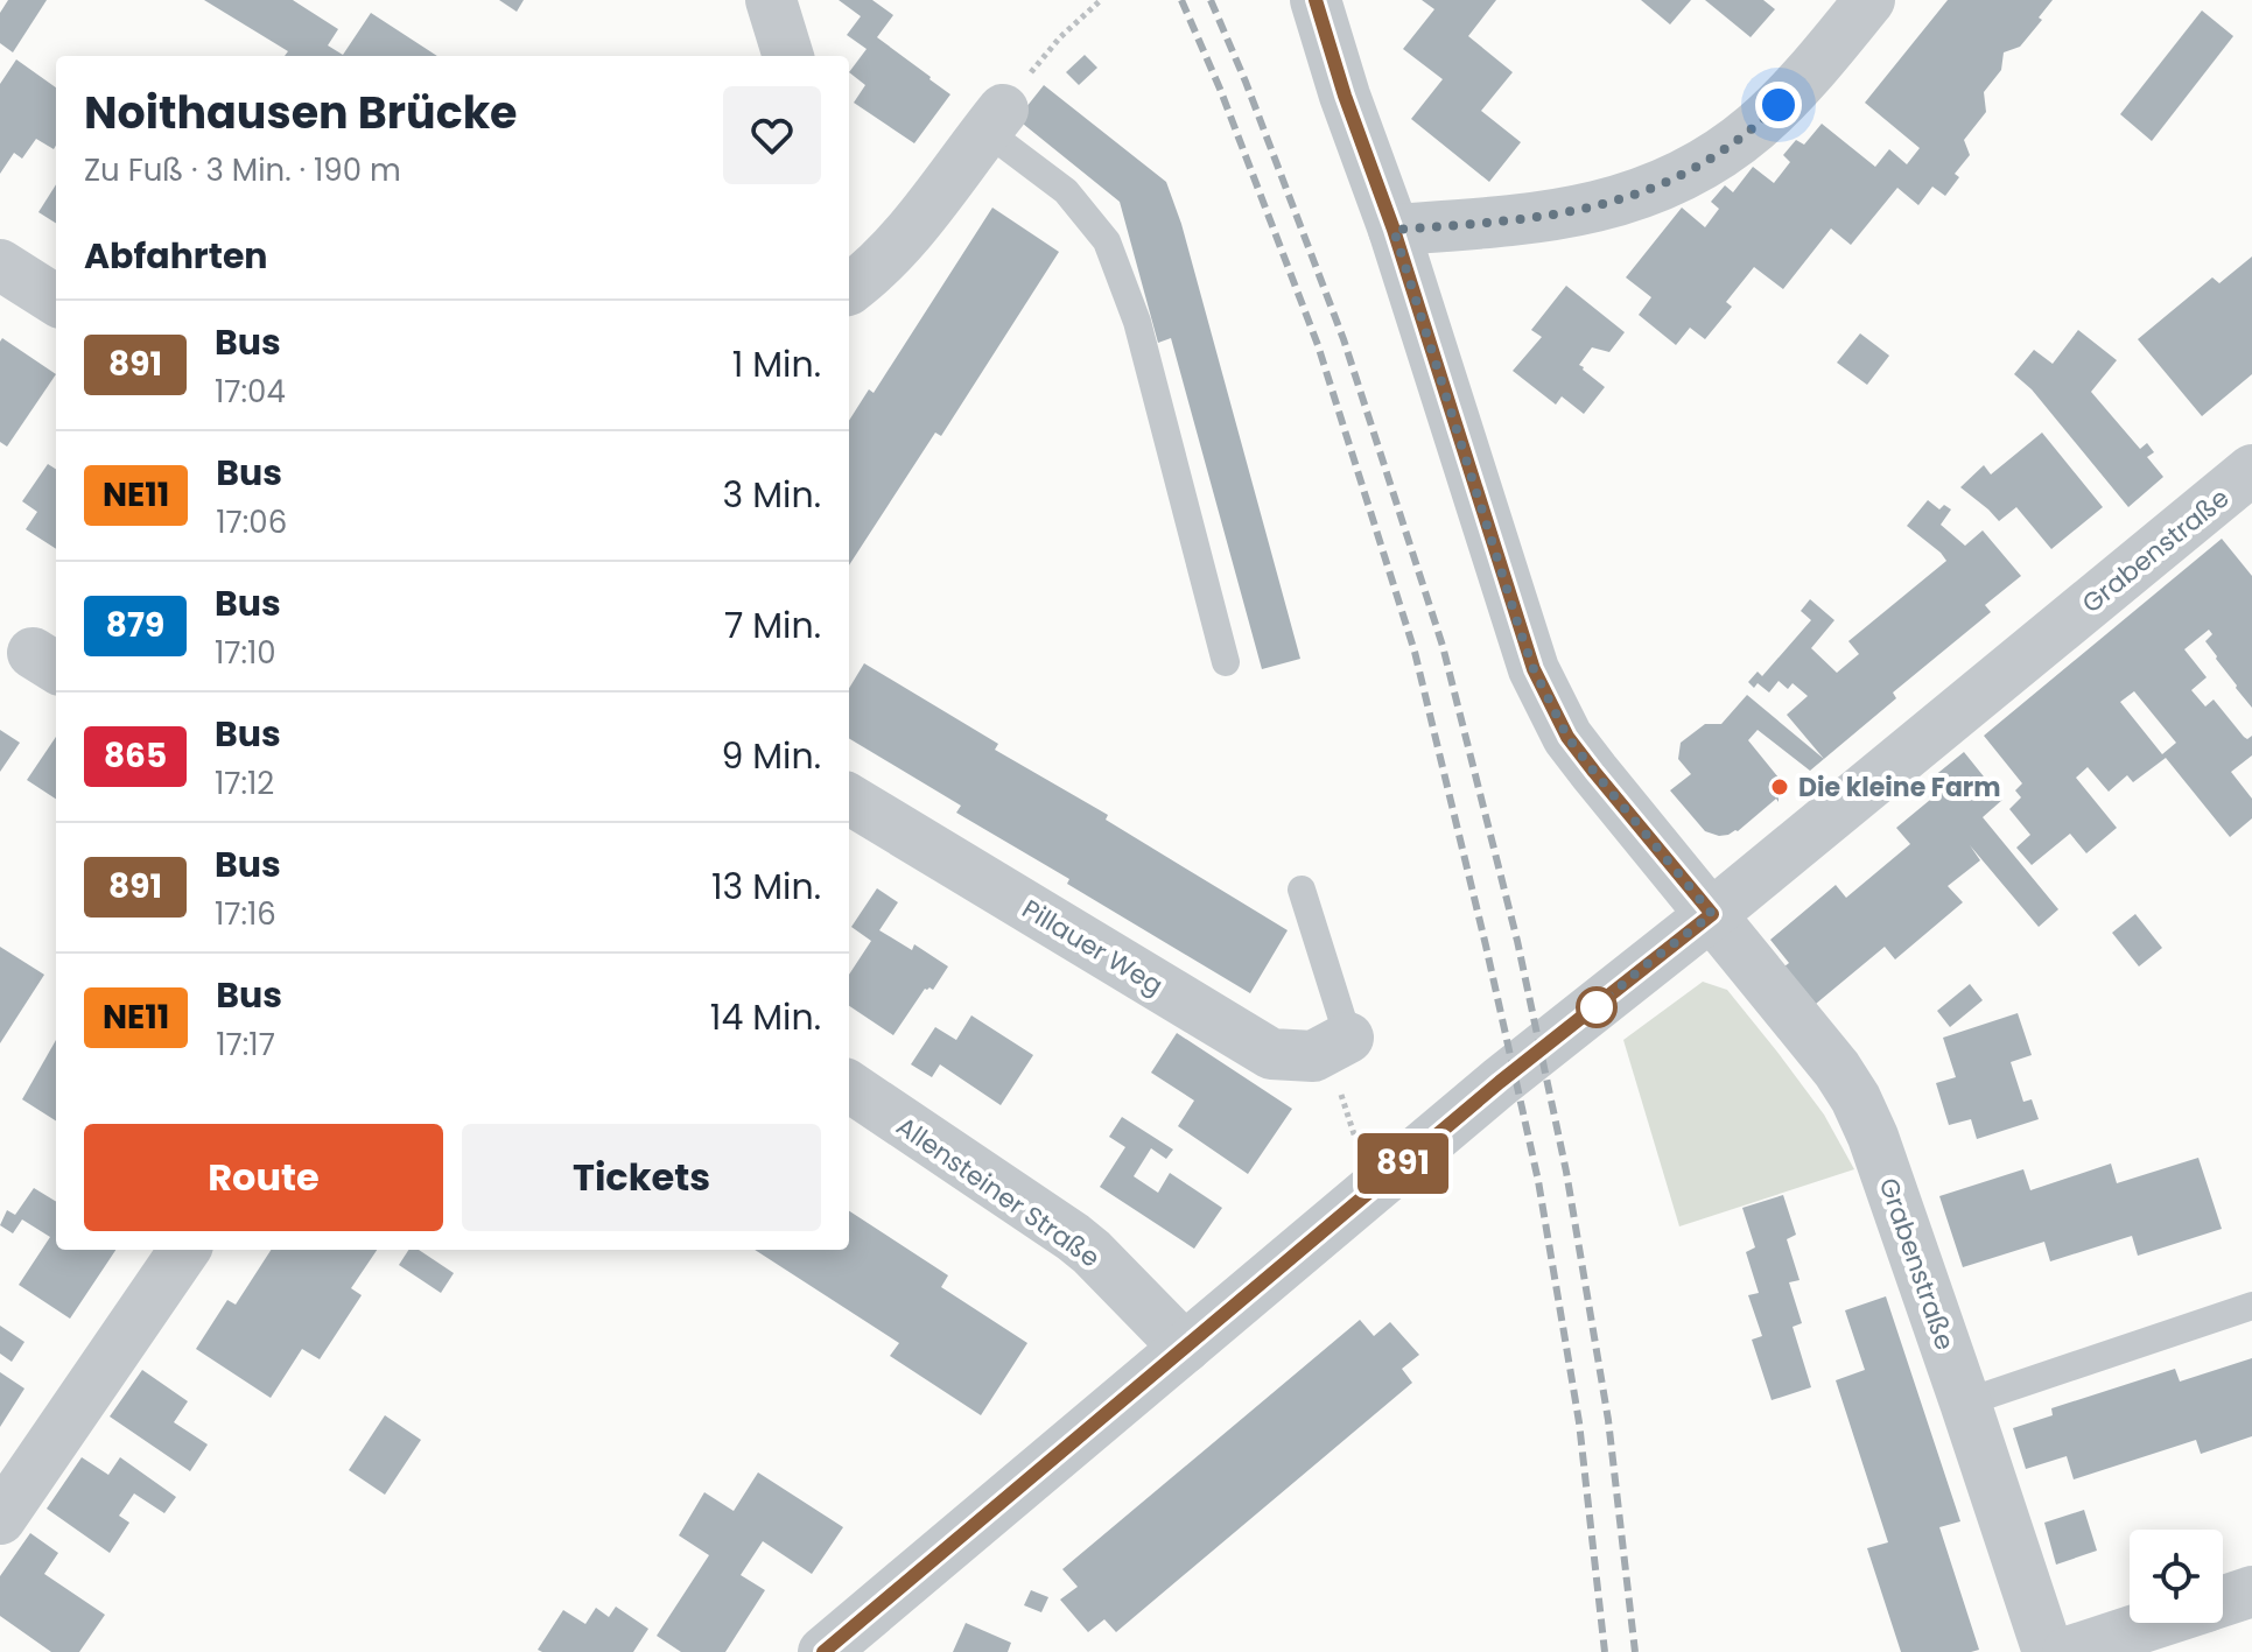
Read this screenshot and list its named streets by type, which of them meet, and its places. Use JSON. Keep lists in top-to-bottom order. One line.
{"streets":{"street":["Grabenstraße","Pillauer Weg","Allensteiner Straße"]},"crossings":[["Grabenstraße","Allensteiner Straße"]],"places":["Die kleine Farm"],"lines":["bus line 891"],"page":{"on_map":"891","heading":[["Noithausen Brücke","Zu Fuß · 3 Min. · 190 m"],"Abfahrten"],"list":[{"mark":"891","name":"Bus","note":"17:04","value":"1 Min."},{"mark":"NE11","name":"Bus","note":"17:06","value":"3 Min."},{"mark":"879","name":"Bus","note":"17:10","value":"7 Min."},{"mark":"865","name":"Bus","note":"17:12","value":"9 Min."},{"mark":"891","name":"Bus","note":"17:16","value":"13 Min."},{"mark":"NE11","name":"Bus","note":"17:17","value":"14 Min."}],"buttons":["Route","Tickets"]}}
